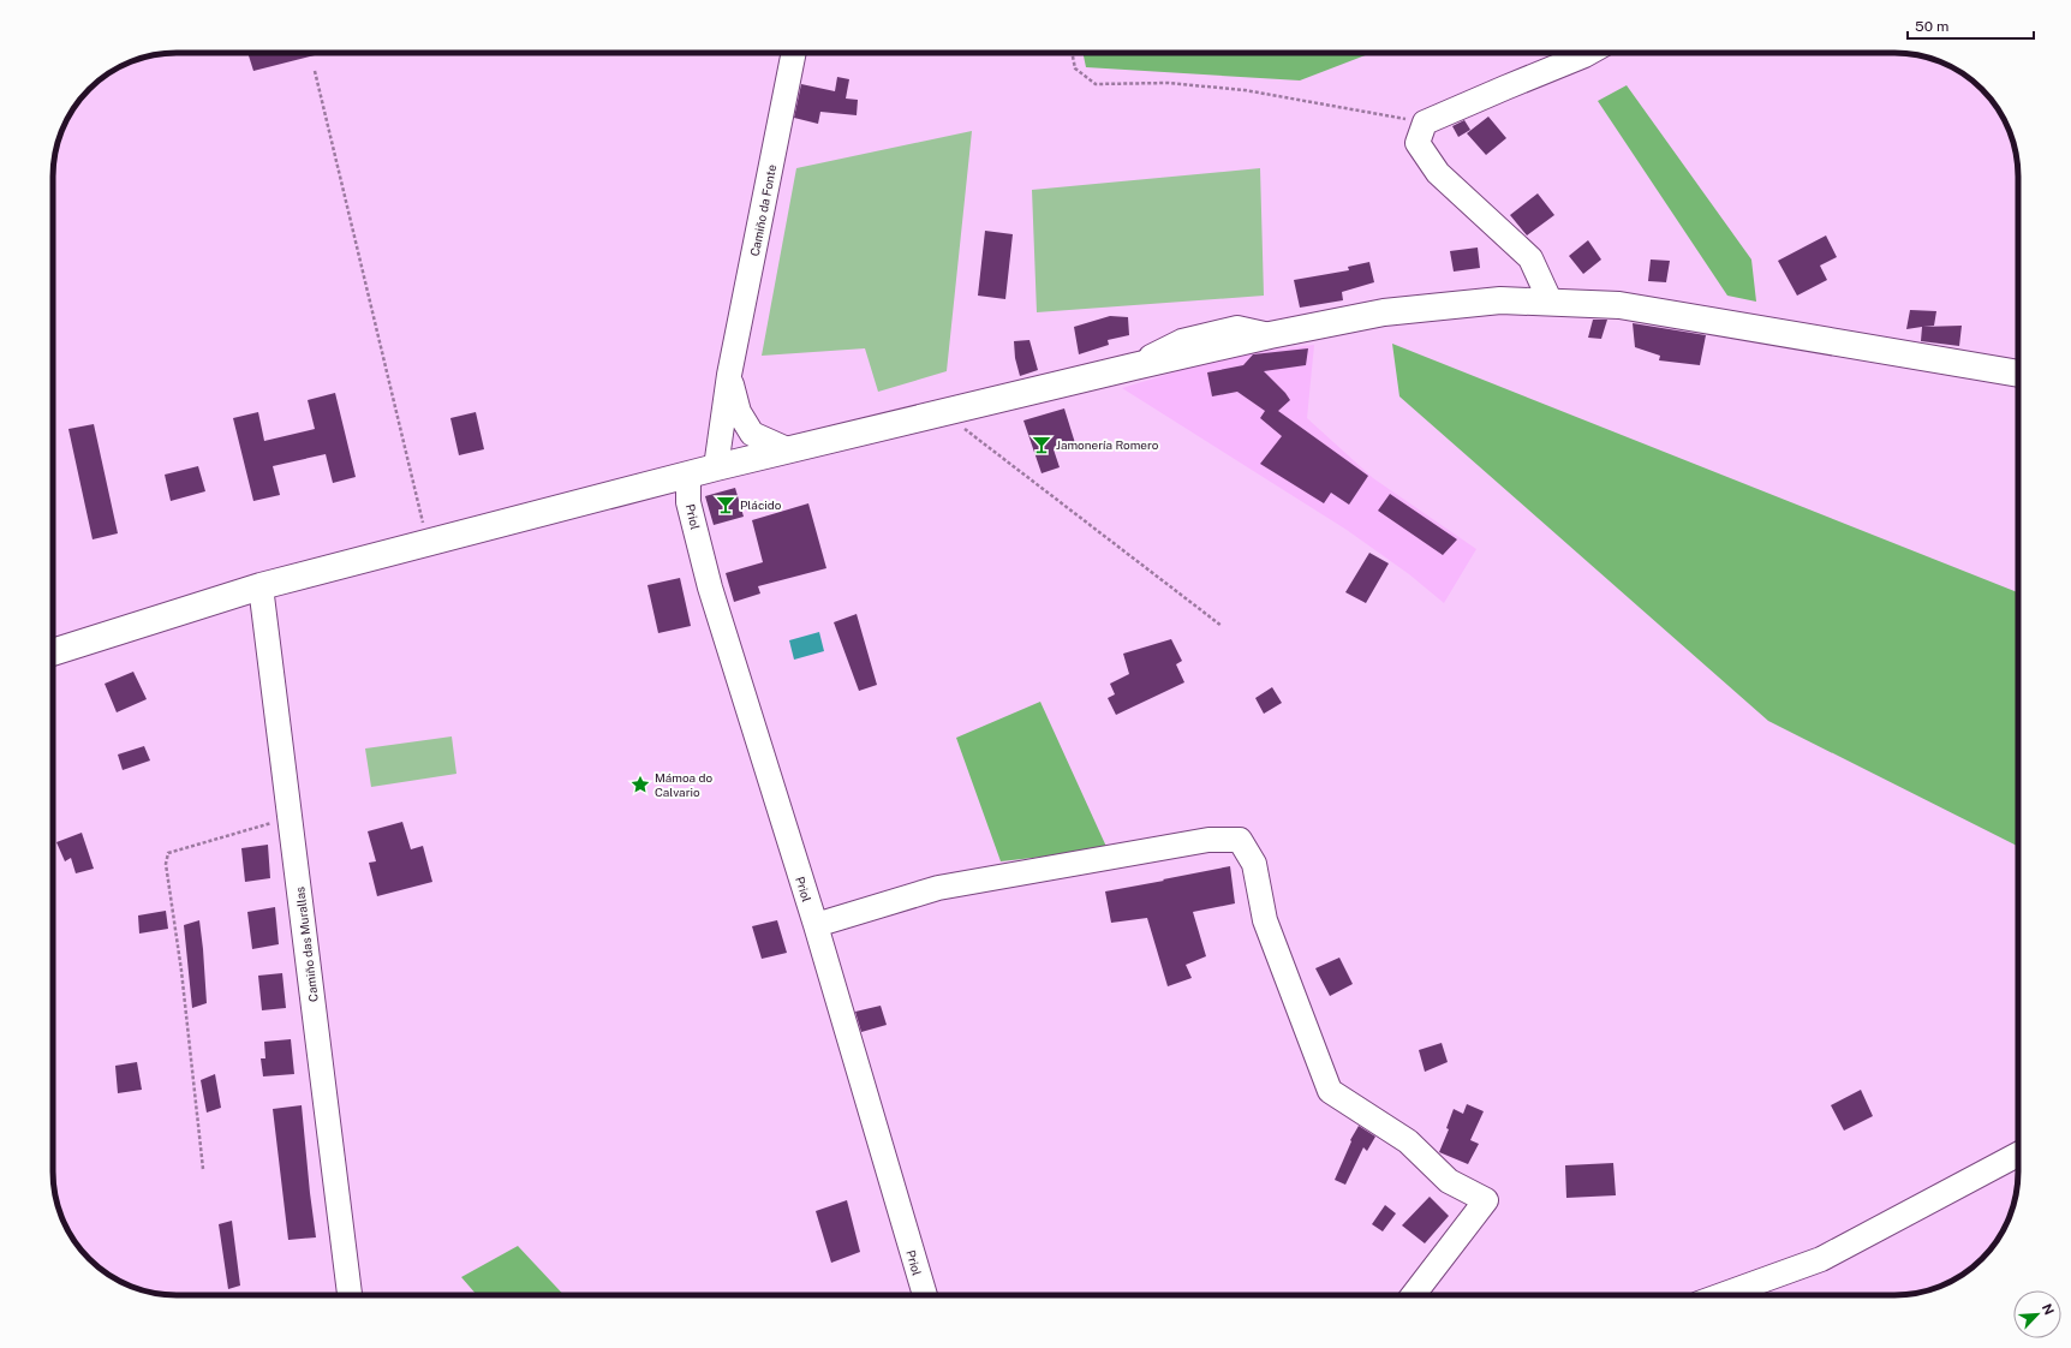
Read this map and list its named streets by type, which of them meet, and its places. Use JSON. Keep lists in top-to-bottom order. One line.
{"streets":{"street":["Camiño da Fonte","Priol","Camiño das Murallas"]},"places":{"bar":["Jamonería Romero","Plácido"],"place":["Mámoa do Calvario"]},"scale_bar":"50 m","north":"top right"}
